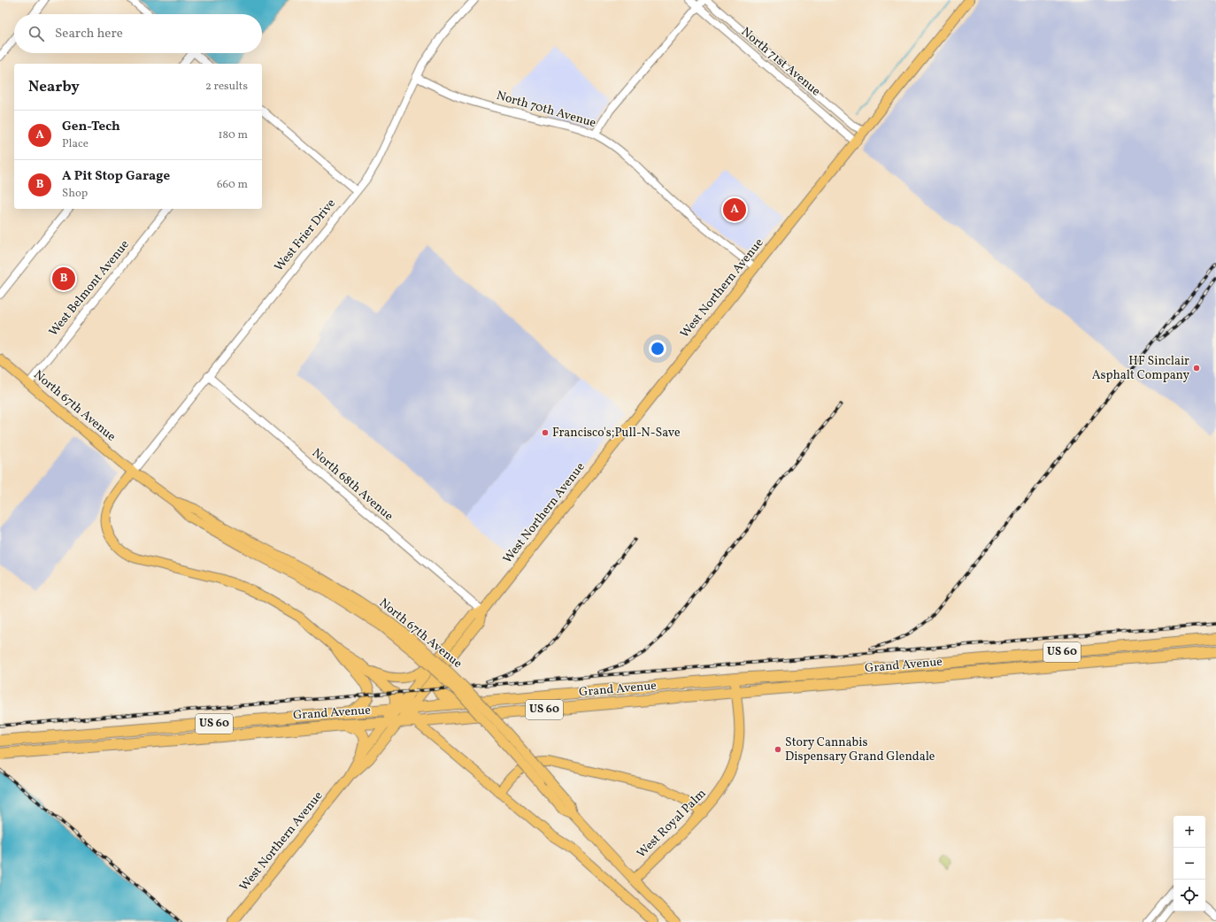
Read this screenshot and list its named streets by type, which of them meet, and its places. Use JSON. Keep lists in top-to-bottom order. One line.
{"streets":{"highway":["US 60","Grand Avenue"],"main road":["West Northern Avenue","North 67th Avenue","West Royal Palm"],"street":["North 71st Avenue","North 70th Avenue","West Frier Drive","West Belmont Avenue","North 68th Avenue"]},"crossings":[["North 71st Avenue","West Northern Avenue"],["North 70th Avenue","West Frier Drive"],["North 70th Avenue","West Northern Avenue"],["West Frier Drive","North 67th Avenue"],["West Frier Drive","North 68th Avenue"],["West Belmont Avenue","North 67th Avenue"],["West Northern Avenue","North 68th Avenue"],["West Northern Avenue","Grand Avenue"],["North 67th Avenue","West Royal Palm"],["Grand Avenue","West Royal Palm"]],"places":["HF Sinclair Asphalt Company","Francisco's;Pull-N-Save","Story Cannabis Dispensary Grand Glendale"],"page":{"search":"Search here","heading":["Nearby","2 results"],"list":[{"mark":"A","name":"Gen-Tech","note":"Place","value":"180 m"},{"mark":"B","name":"A Pit Stop Garage","note":"Shop","value":"660 m"}],"pins":["A","B"],"map_buttons":["+","−"]}}
